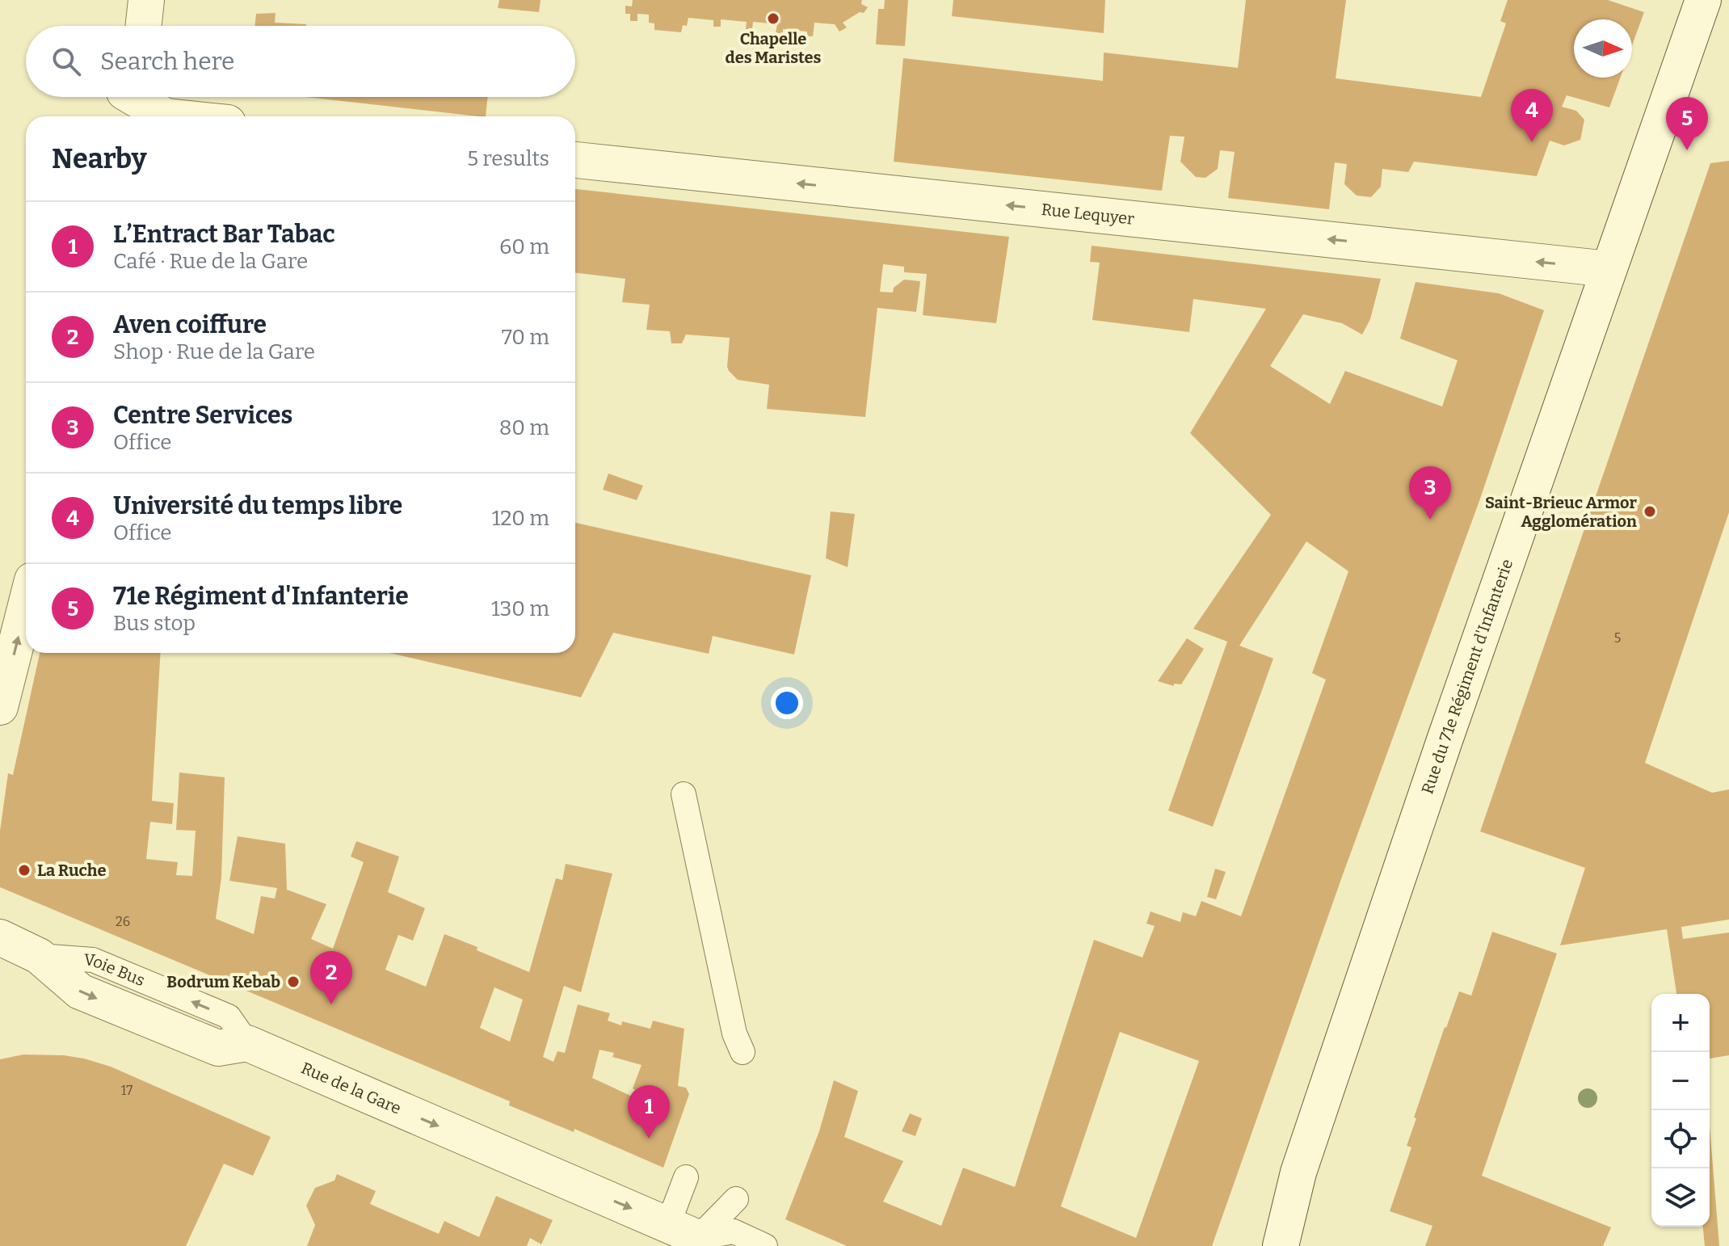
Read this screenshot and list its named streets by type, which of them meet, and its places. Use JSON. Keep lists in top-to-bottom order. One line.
{"streets":{"street":["Rue Lequyer","Rue du 71e Régiment d'Infanterie","Rue de la Gare"]},"crossings":[["Rue Lequyer","Rue du 71e Régiment d'Infanterie"]],"one_way":["Rue Lequyer","Rue de la Gare"],"places":["Chapelle des Maristes","Saint-Brieuc Armor Agglomération","La Ruche","Bodrum Kebab"],"house_numbers":["5","26","17"],"north":"right","page":{"search":"Search here","pins":["4","5","3","2","1"],"heading":["Nearby","5 results"],"list":[{"mark":"1","name":"L’Entract Bar Tabac","note":"Café · Rue de la Gare","value":"60 m"},{"mark":"2","name":"Aven coiffure","note":"Shop · Rue de la Gare","value":"70 m"},{"mark":"3","name":"Centre Services","note":"Office","value":"80 m"},{"mark":"4","name":"Université du temps libre","note":"Office","value":"120 m"},{"mark":"5","name":"71e Régiment d'Infanterie","note":"Bus stop","value":"130 m"}],"map_buttons":["+","−"]}}
